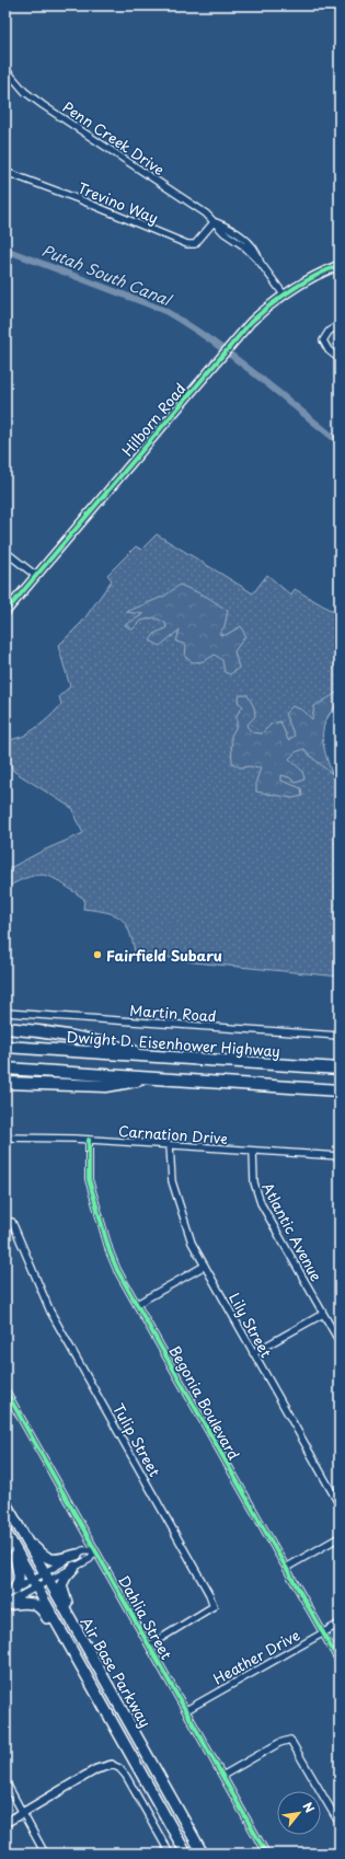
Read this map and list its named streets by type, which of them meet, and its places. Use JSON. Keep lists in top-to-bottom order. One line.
{"streets":{"highway":["Dwight D. Eisenhower Highway"],"main road":["Air Base Parkway"],"street":["Penn Creek Drive","Trevino Way","Hilborn Road","Martin Road","Carnation Drive","Atlantic Avenue","Lily Street","Begonia Boulevard","Tulip Street","Dahlia Street","Heather Drive"]},"crossings":[["Penn Creek Drive","Trevino Way"],["Penn Creek Drive","Hilborn Road"],["Carnation Drive","Atlantic Avenue"],["Carnation Drive","Lily Street"],["Carnation Drive","Begonia Boulevard"],["Begonia Boulevard","Heather Drive"],["Tulip Street","Dahlia Street"],["Dahlia Street","Heather Drive"]],"water":["Putah South Canal"],"places":["Fairfield Subaru"],"north":"top right"}
